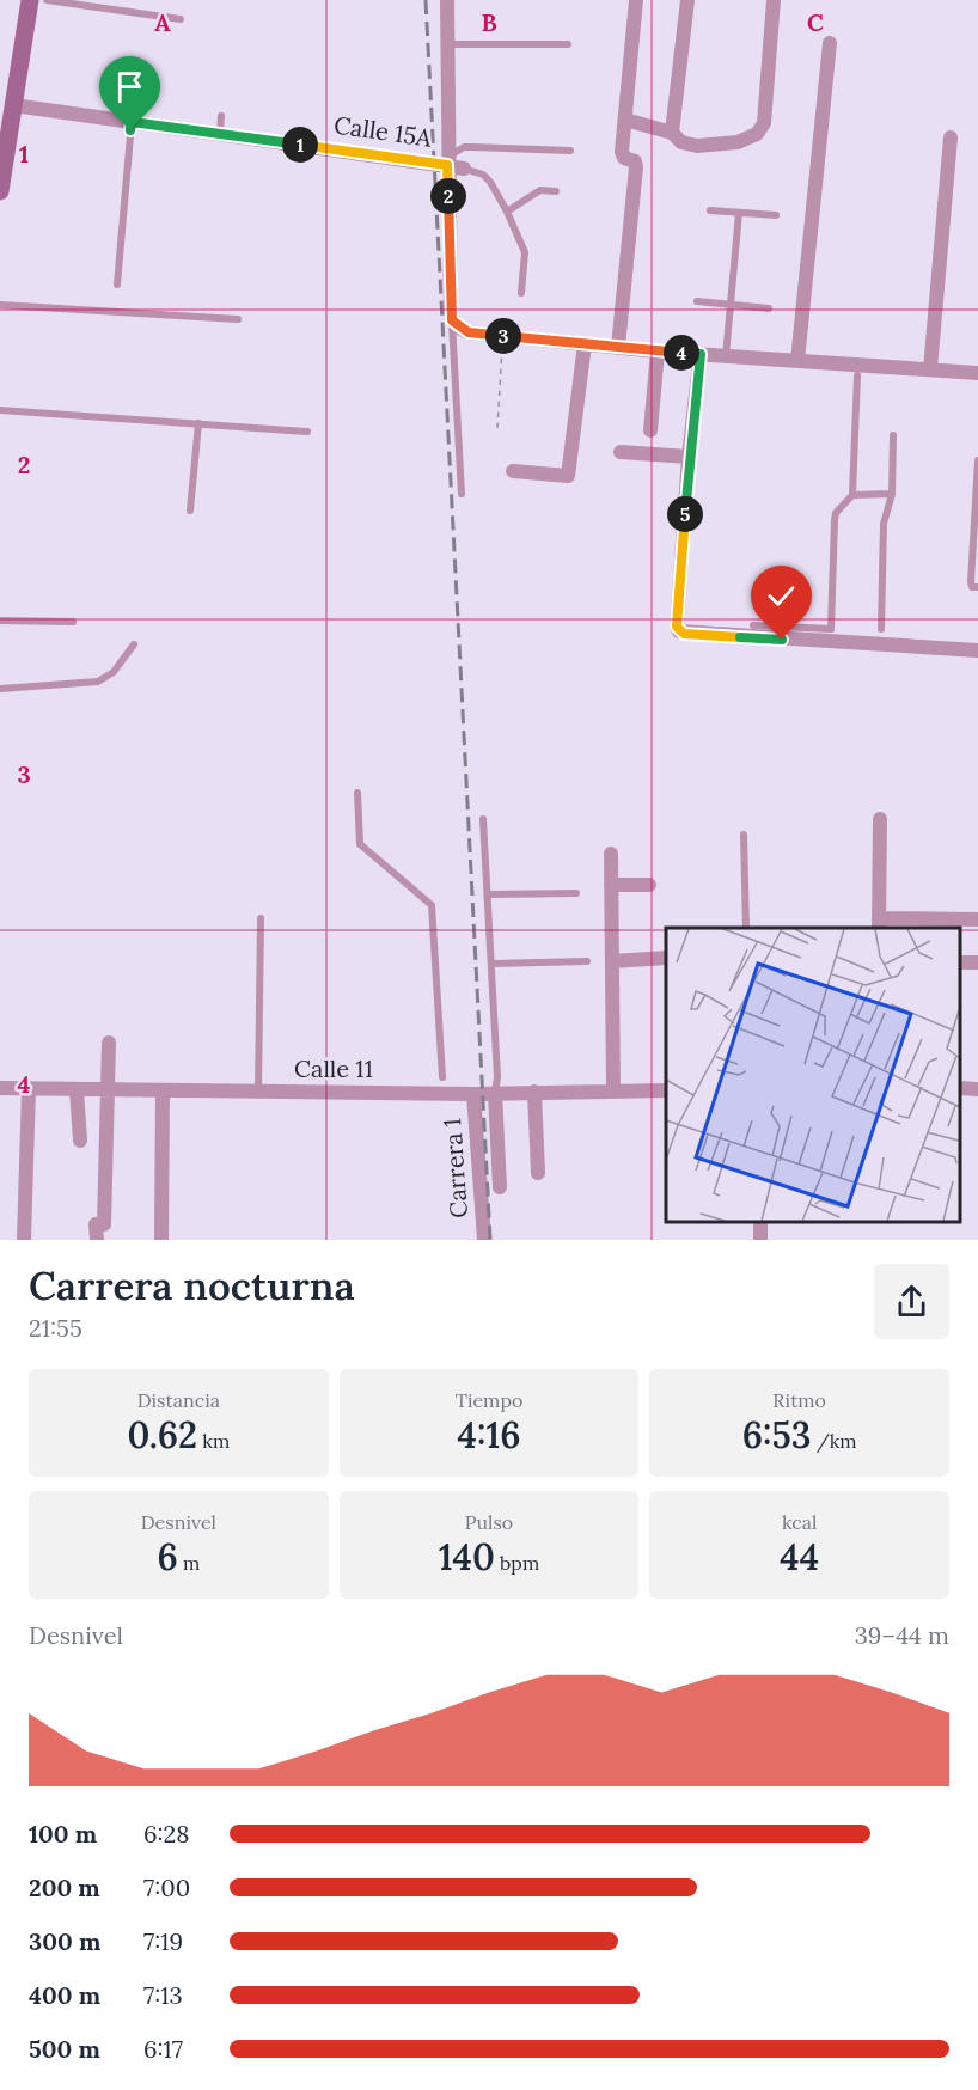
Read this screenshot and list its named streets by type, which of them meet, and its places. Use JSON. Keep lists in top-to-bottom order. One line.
{"streets":{"street":["Calle 15A","Calle 11","Carrera 1"]},"crossings":[["Calle 11","Carrera 1"]],"page":{"pins":["1","2","3","4","5"],"heading":["Carrera nocturna","21:55"],"stats":[["Distancia","0.62 km"],["Tiempo","4:16"],["Ritmo","6:53 /km"],["Desnivel","6 m"],["Pulso","140 bpm"],["kcal","44"]],"chart":["Desnivel","39–44 m"],"list":[{"name":"100 m","note":"6:28"},{"name":"200 m","note":"7:00"},{"name":"300 m","note":"7:19"},{"name":"400 m","note":"7:13"},{"name":"500 m","note":"6:17"}]},"grid":{"columns":["A","B","C"],"rows":["1","2","3","4"]}}
